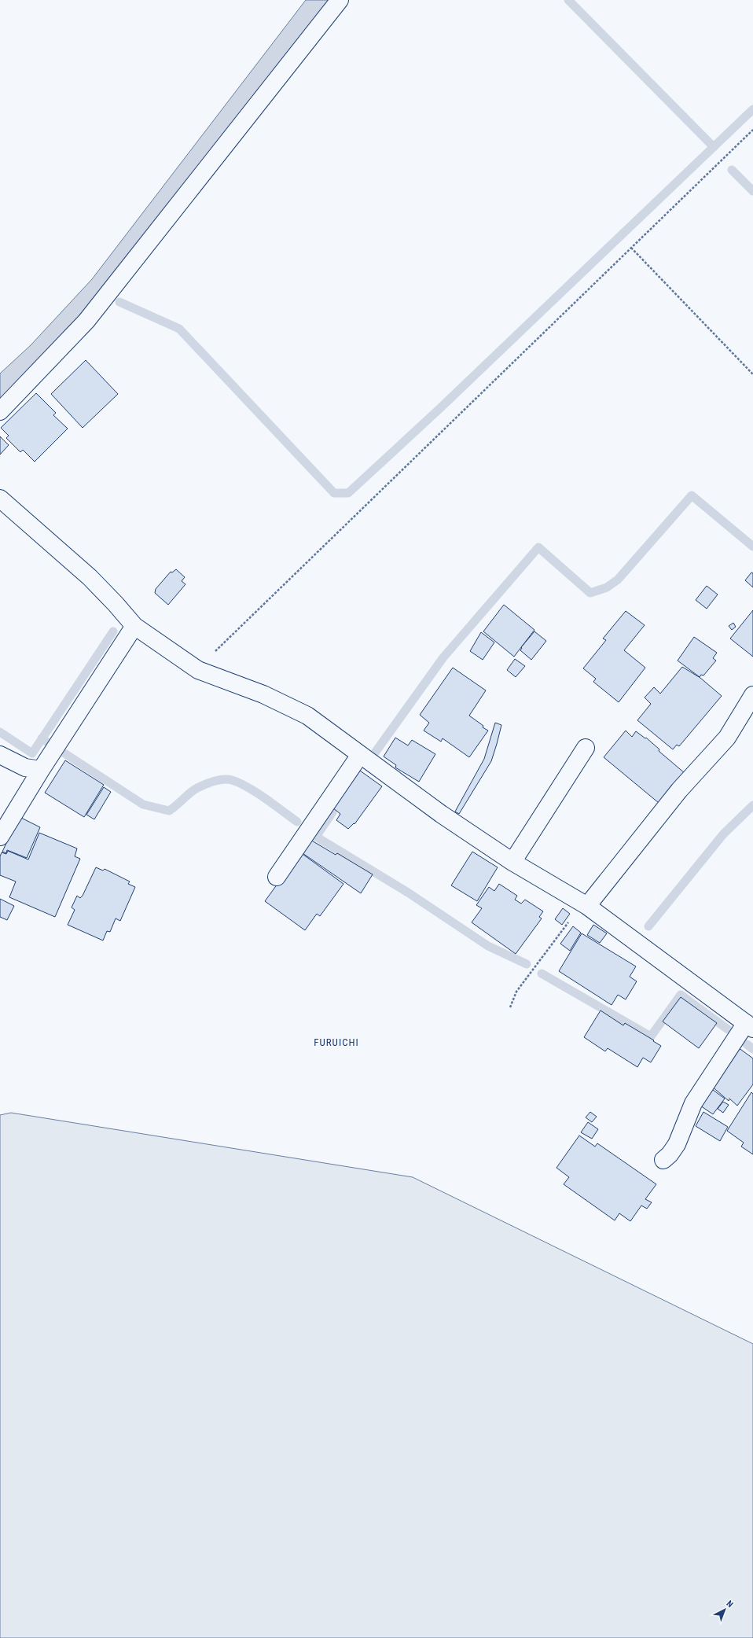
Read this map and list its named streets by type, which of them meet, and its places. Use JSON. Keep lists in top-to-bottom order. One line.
{"districts":["FURUICHI"],"north":"top right"}
